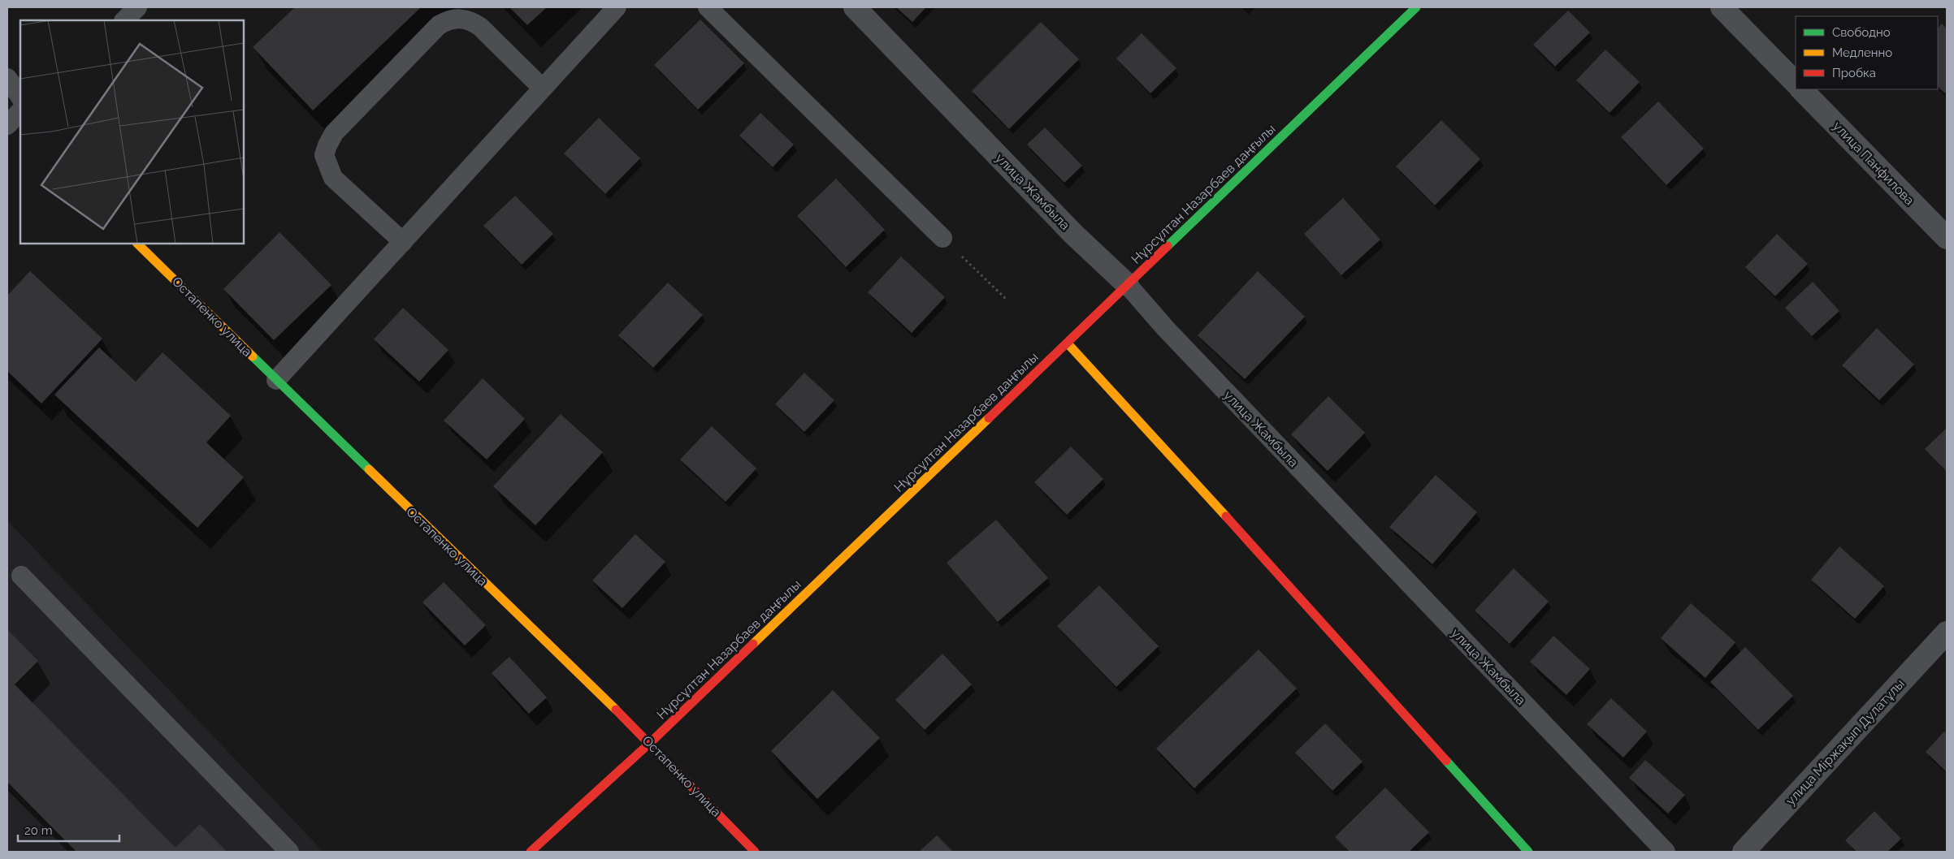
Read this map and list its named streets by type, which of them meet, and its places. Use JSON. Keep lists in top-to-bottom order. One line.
{"streets":{"street":["улица Панфилова","улица Жамбыла","Нұрсұлтан Назарбаев даңғылы","Остапенко улица","улица Міржақып Дулатұлы"]},"crossings":[["улица Жамбыла","Нұрсұлтан Назарбаев даңғылы"],["Нұрсұлтан Назарбаев даңғылы","Остапенко улица"]],"legend":["Свободно","Медленно","Пробка"],"scale_bar":"20 m"}
